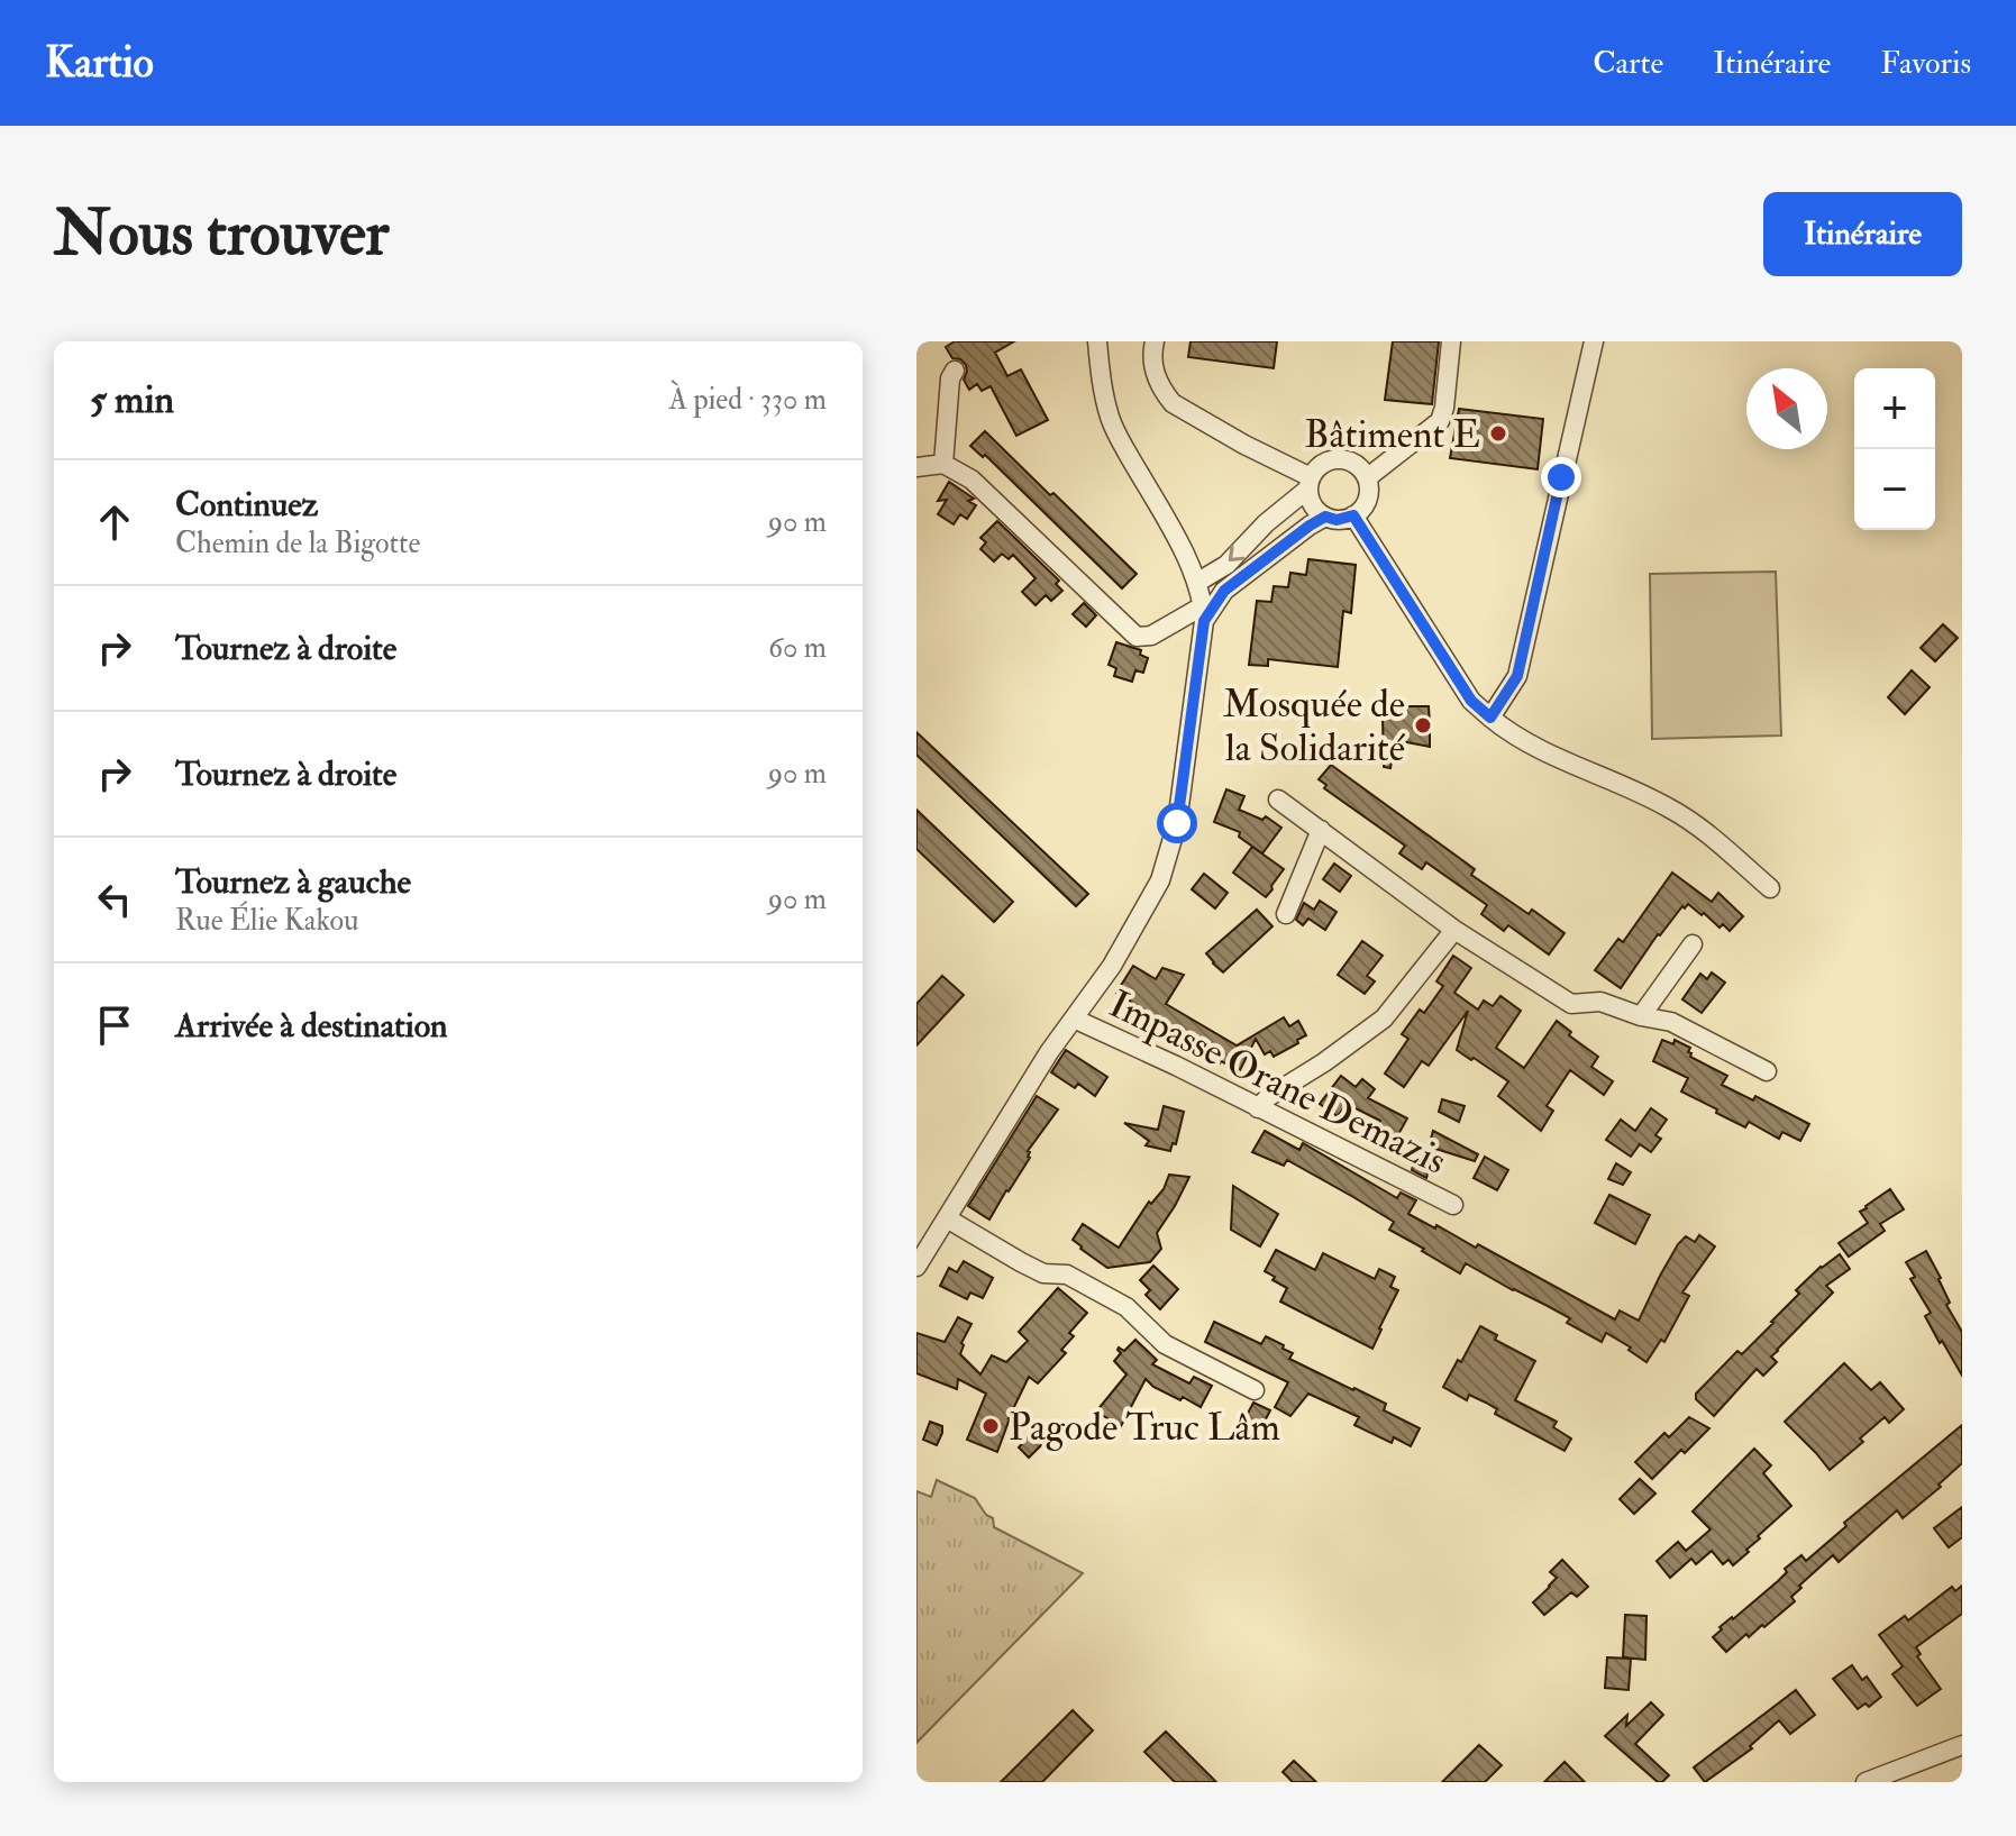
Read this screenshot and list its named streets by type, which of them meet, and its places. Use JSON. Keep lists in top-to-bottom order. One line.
{"streets":{"street":["Impasse Orane Demazis"]},"places":["Bâtiment E","Mosquée de la Solidarité","Pagode Truc Lâm"],"north":"top left","page":{"header":"Kartio","nav":["Carte","Itinéraire","Favoris"],"buttons":"Itinéraire","title":"Nous trouver","heading":["5 min","À pied · 330 m"],"map_buttons":["+","−"],"list":[["Continuez","Chemin de la Bigotte","90 m"],["Tournez à droite","60 m"],["Tournez à droite","90 m"],["Tournez à gauche","Rue Élie Kakou","90 m"],"Arrivée à destination"]}}
